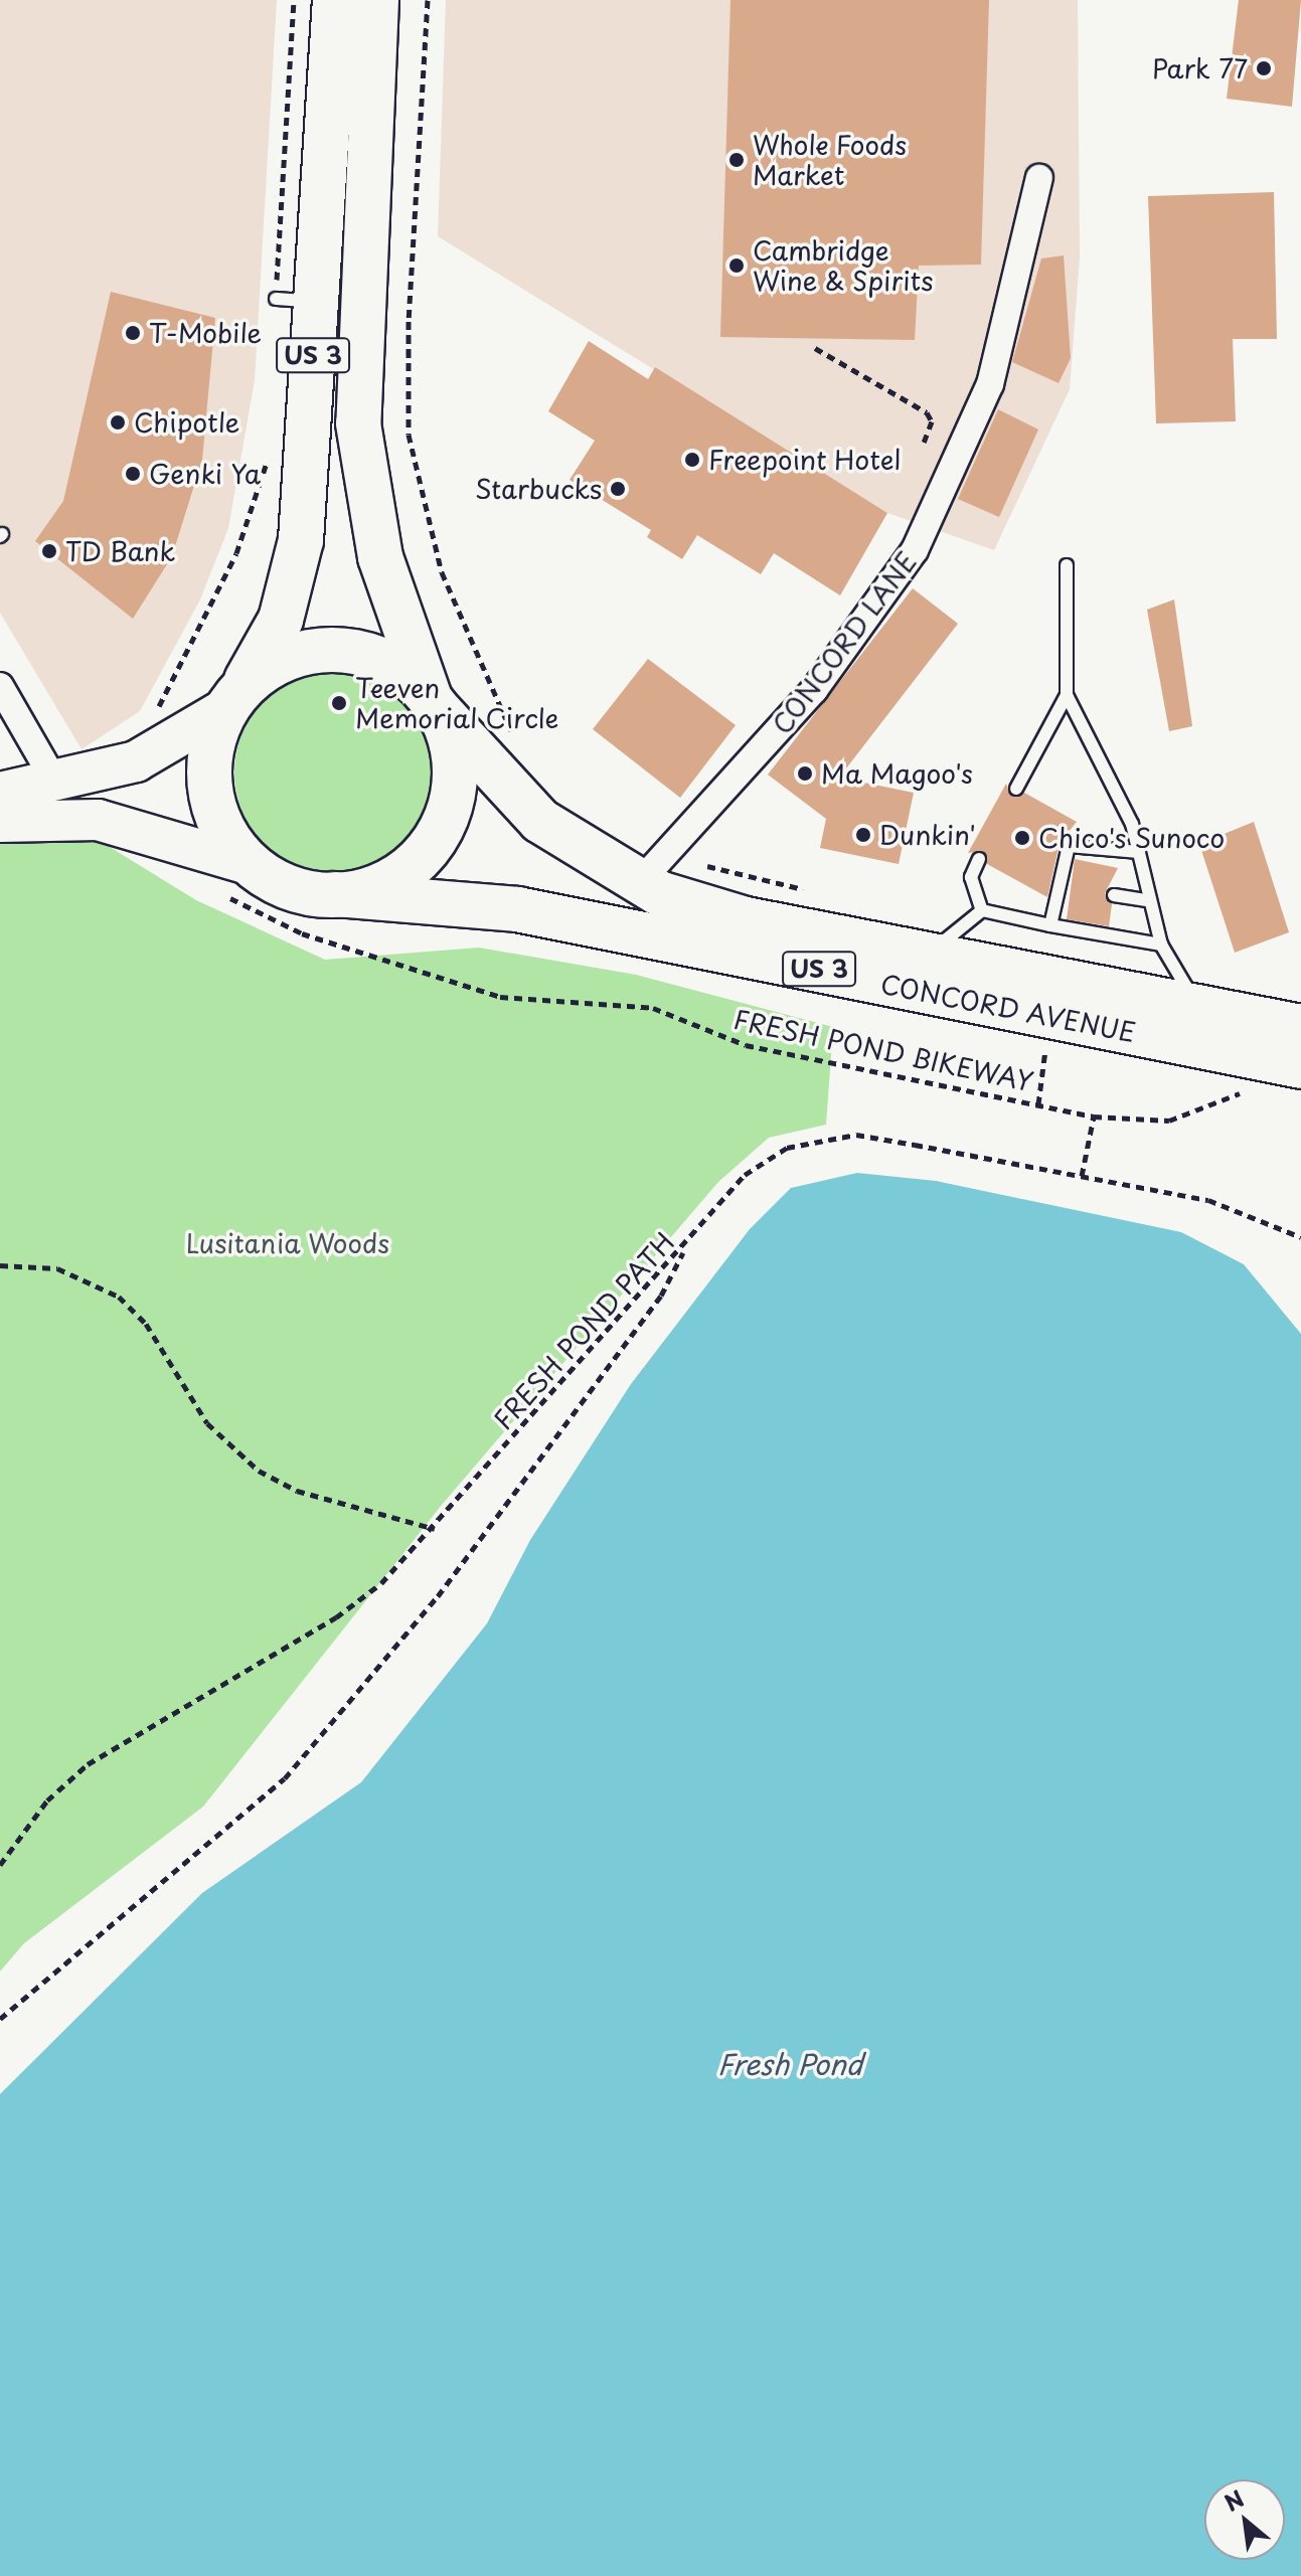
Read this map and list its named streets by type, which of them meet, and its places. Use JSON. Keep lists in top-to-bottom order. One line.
{"streets":{"highway":["US 3","CONCORD AVENUE"],"street":["CONCORD LANE"],"path":["FRESH POND BIKEWAY","FRESH POND PATH"]},"crossings":[["US 3","CONCORD AVENUE"],["CONCORD LANE","CONCORD AVENUE"]],"water":["Fresh Pond"],"parks":["Lusitania Woods"],"places":["Park 77","Whole Foods Market","Cambridge Wine & Spirits","T-Mobile","Chipotle","Freepoint Hotel","Genki Ya","Starbucks","TD Bank","Teeven Memorial Circle","Ma Magoo's","Dunkin'","Chico's Sunoco"],"north":"top left"}
